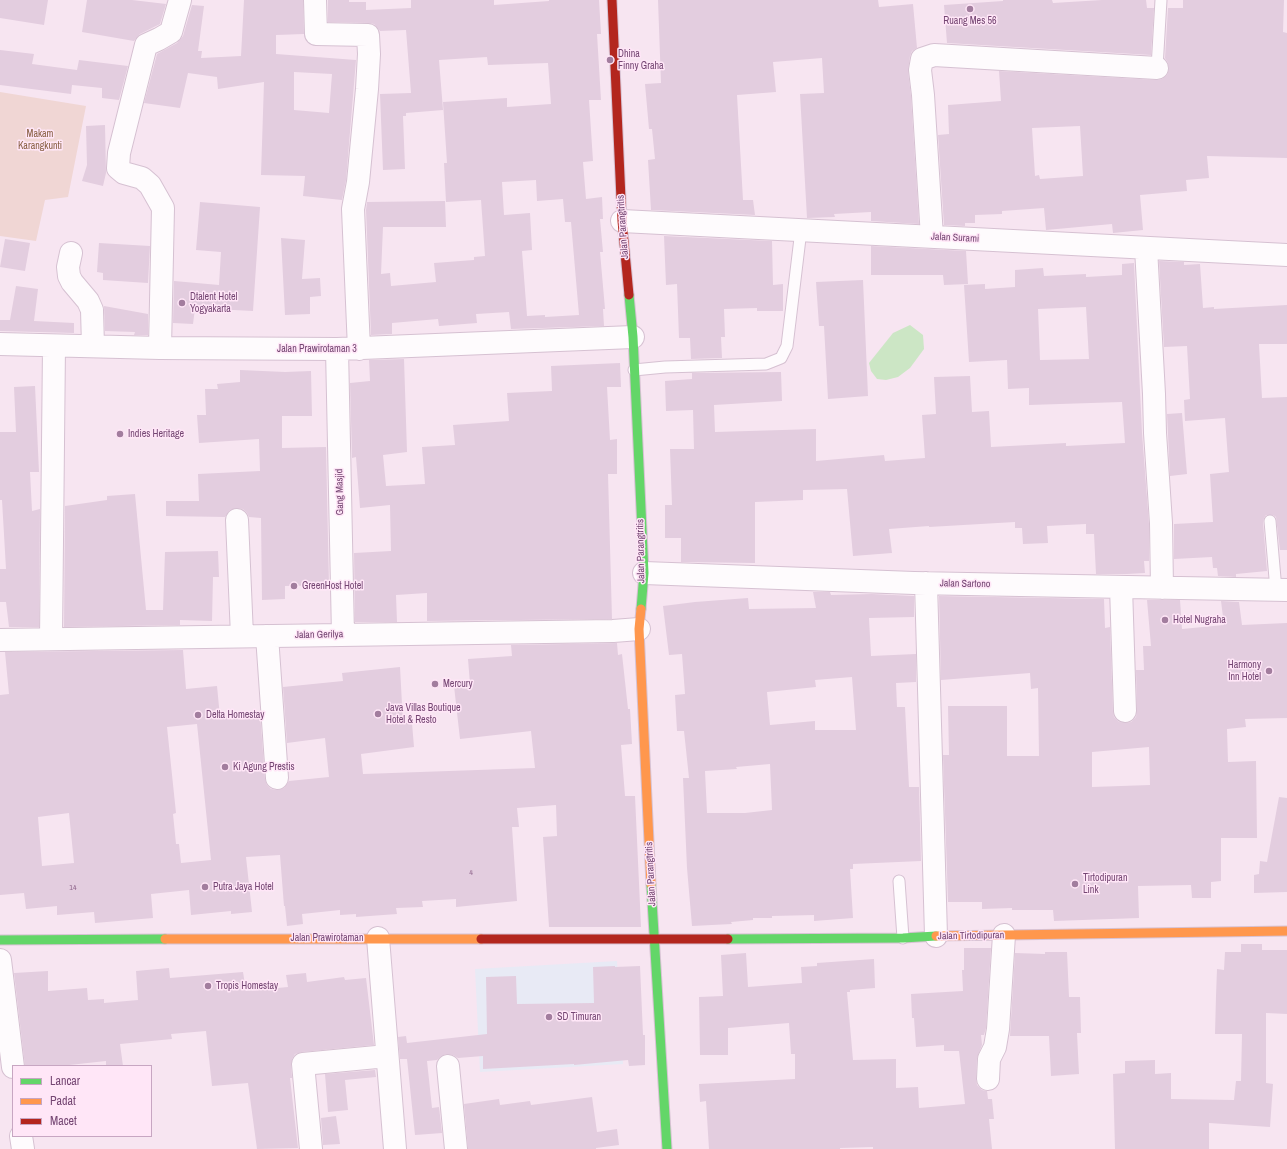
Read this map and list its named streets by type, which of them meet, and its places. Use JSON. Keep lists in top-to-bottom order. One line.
{"streets":{"street":["Jalan Parangtritis","Jalan Surami","Jalan Prawirotaman 3","Gang Masjid","Jalan Sartono","Jalan Gerilya","Jalan Tirtodipuran","Jalan Prawirotaman"]},"crossings":[["Jalan Parangtritis","Jalan Surami"],["Jalan Parangtritis","Jalan Prawirotaman 3"],["Jalan Parangtritis","Jalan Sartono"],["Jalan Parangtritis","Jalan Gerilya"],["Jalan Parangtritis","Jalan Tirtodipuran"],["Jalan Parangtritis","Jalan Prawirotaman"],["Jalan Prawirotaman 3","Gang Masjid"],["Gang Masjid","Jalan Gerilya"],["Jalan Tirtodipuran","Jalan Prawirotaman"]],"parks":["Makam Karangkunti"],"places":["Ruang Mes 56","Dhina Finny Graha","Dtalent Hotel Yogyakarta","Indies Heritage","GreenHost Hotel","Hotel Nugraha","Harmony Inn Hotel","Mercury","Java Villas Boutique Hotel & Resto","Delta Homestay","Ki Agung Prestis","Tirtodipuran Link","Putra Jaya Hotel","Tropis Homestay","SD Timuran"],"house_numbers":["4","14"],"legend":["Lancar","Padat","Macet"]}
